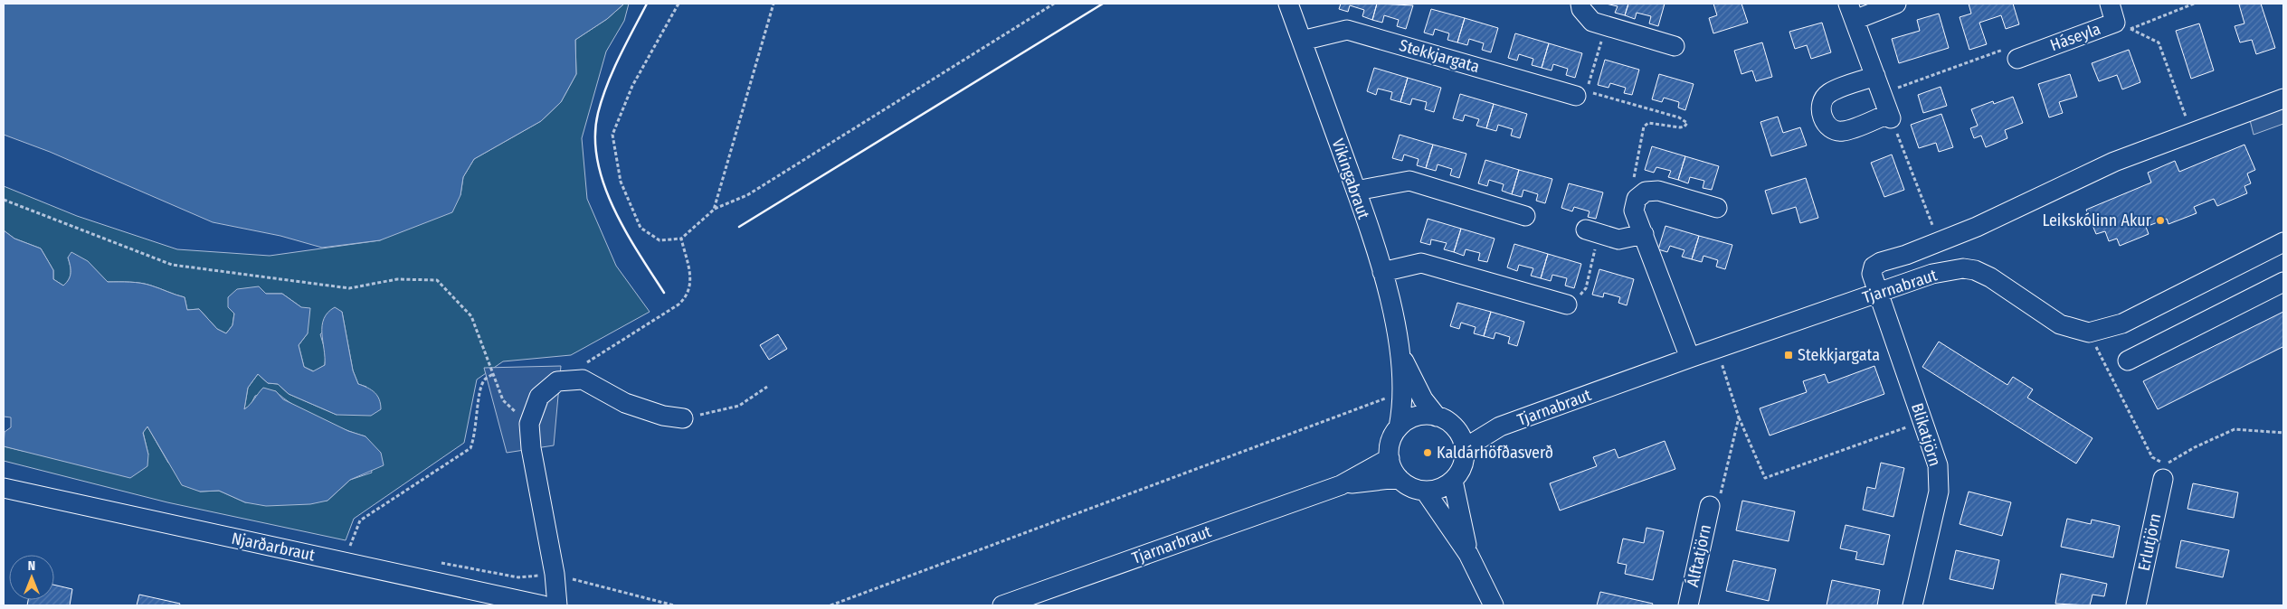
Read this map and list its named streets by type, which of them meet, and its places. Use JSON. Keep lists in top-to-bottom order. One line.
{"streets":{"street":["Háseyla","Stekkjargata","Vikingabraut","Tjarnabraut","Blikatjörn","Erlutjörn","Tjarnarbraut","Njarðarbraut","Álftatjörn"]},"crossings":[["Stekkjargata","Vikingabraut"],["Vikingabraut","Tjarnabraut"],["Vikingabraut","Tjarnarbraut"],["Tjarnabraut","Blikatjörn"],["Tjarnabraut","Tjarnarbraut"]],"places":{"other":["Leikskólinn Akur","Kaldárhöfðasverð"],"transit":["Stekkjargata"]},"north":"top"}
